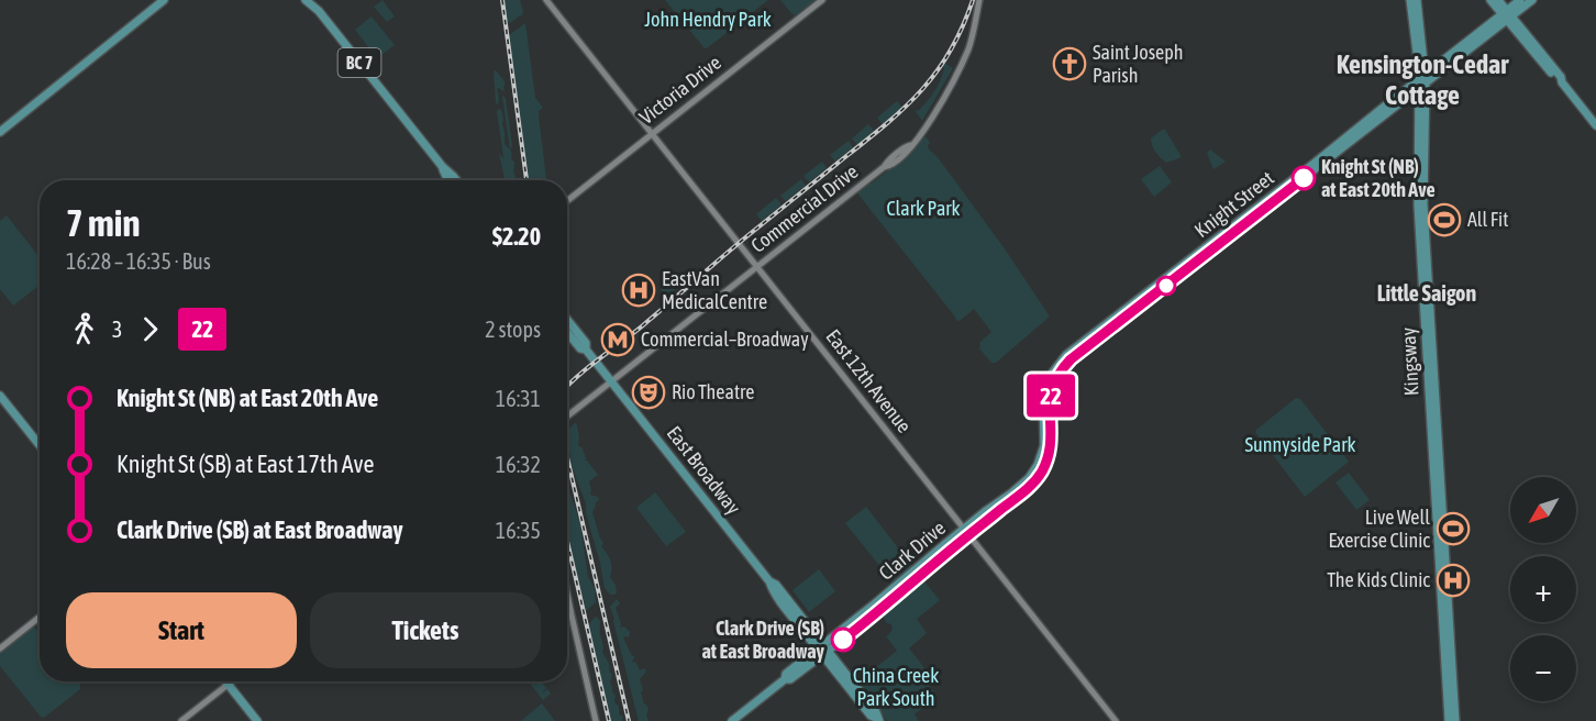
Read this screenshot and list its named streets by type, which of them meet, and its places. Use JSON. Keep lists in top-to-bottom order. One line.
{"streets":{"main road":["BC 7","Knight Street","Kingsway","East Broadway","Clark Drive"],"street":["Victoria Drive","Commercial Drive","East 12th Avenue"]},"crossings":[["Victoria Drive","East 12th Avenue"],["Knight Street","Kingsway"],["Knight Street","Clark Drive"],["Commercial Drive","East 12th Avenue"],["Commercial Drive","East Broadway"],["East 12th Avenue","Clark Drive"],["East Broadway","Clark Drive"]],"districts":["Kensington-Cedar Cottage","Little Saigon"],"parks":["John Hendry Park","Clark Park","Sunnyside Park","China Creek Park South"],"places":{"church":["Saint Joseph Parish"],"other":["Knight St (NB) at East 20th Ave","Clark Drive (SB) at East Broadway"],"sports":["All Fit","Live Well Exercise Clinic"],"hospital":["EastVan MedicalCentre","The Kids Clinic"],"metro station":["Commercial–Broadway"],"theatre":["Rio Theatre"]},"lines":["bus line 22"],"north":"bottom left","page":{"on_map":"22","heading":["7 min","16:28 – 16:35 · Bus","$2.20"],"legs":["3","22","2 stops"],"list":[{"name":"Knight St (NB) at East 20th Ave","value":"16:31"},{"name":"Knight St (SB) at East 17th Ave","value":"16:32"},{"name":"Clark Drive (SB) at East Broadway","value":"16:35"}],"map_buttons":["+","−"],"buttons":["Start","Tickets"]}}
